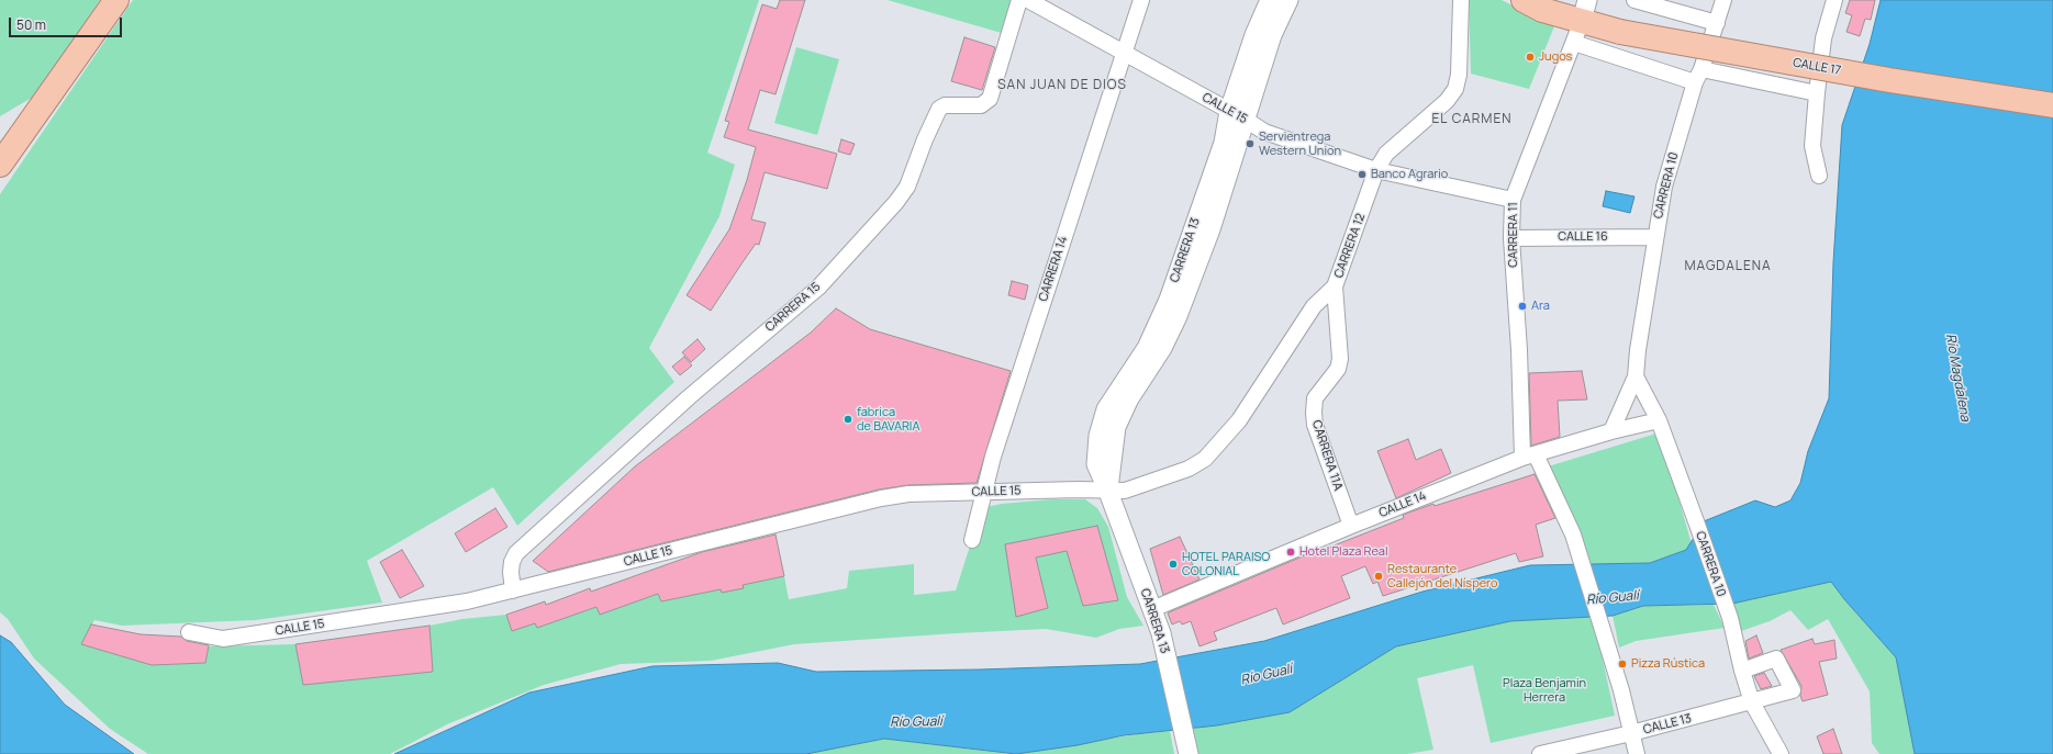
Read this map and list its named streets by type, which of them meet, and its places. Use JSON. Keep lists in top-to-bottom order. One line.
{"streets":{"highway":["CALLE 17"],"street":["CALLE 15","CARRERA 10","CARRERA 11","CALLE 16","CARRERA 12","CARRERA 13","CARRERA 14","CARRERA 15","CARRERA 11A","CALLE 14","CALLE 13"]},"crossings":[["CALLE 17","CARRERA 11"],["CALLE 15","CARRERA 11"],["CALLE 15","CARRERA 12"],["CALLE 15","CARRERA 13"],["CALLE 15","CARRERA 14"],["CALLE 15","CARRERA 15"],["CARRERA 10","CALLE 16"],["CARRERA 10","CALLE 14"],["CARRERA 10","CALLE 13"],["CARRERA 11","CALLE 16"],["CARRERA 11","CALLE 14"],["CARRERA 11","CALLE 13"],["CARRERA 12","CARRERA 13"],["CARRERA 12","CARRERA 11A"],["CARRERA 13","CALLE 14"],["CARRERA 11A","CALLE 14"]],"districts":["SAN JUAN DE DIOS","EL CARMEN","MAGDALENA"],"water":["Río Magdalena","Río Gualí"],"parks":["Plaza Benjamin Herrera"],"places":["Jugos","Servientrega Western Union","Banco Agrario","Ara","fabrica de BAVARIA","Hotel Plaza Real","HOTEL PARAISO COLONIAL","Restaurante Callejón del Níspero","Pizza Rústica"],"scale_bar":"50 m"}
